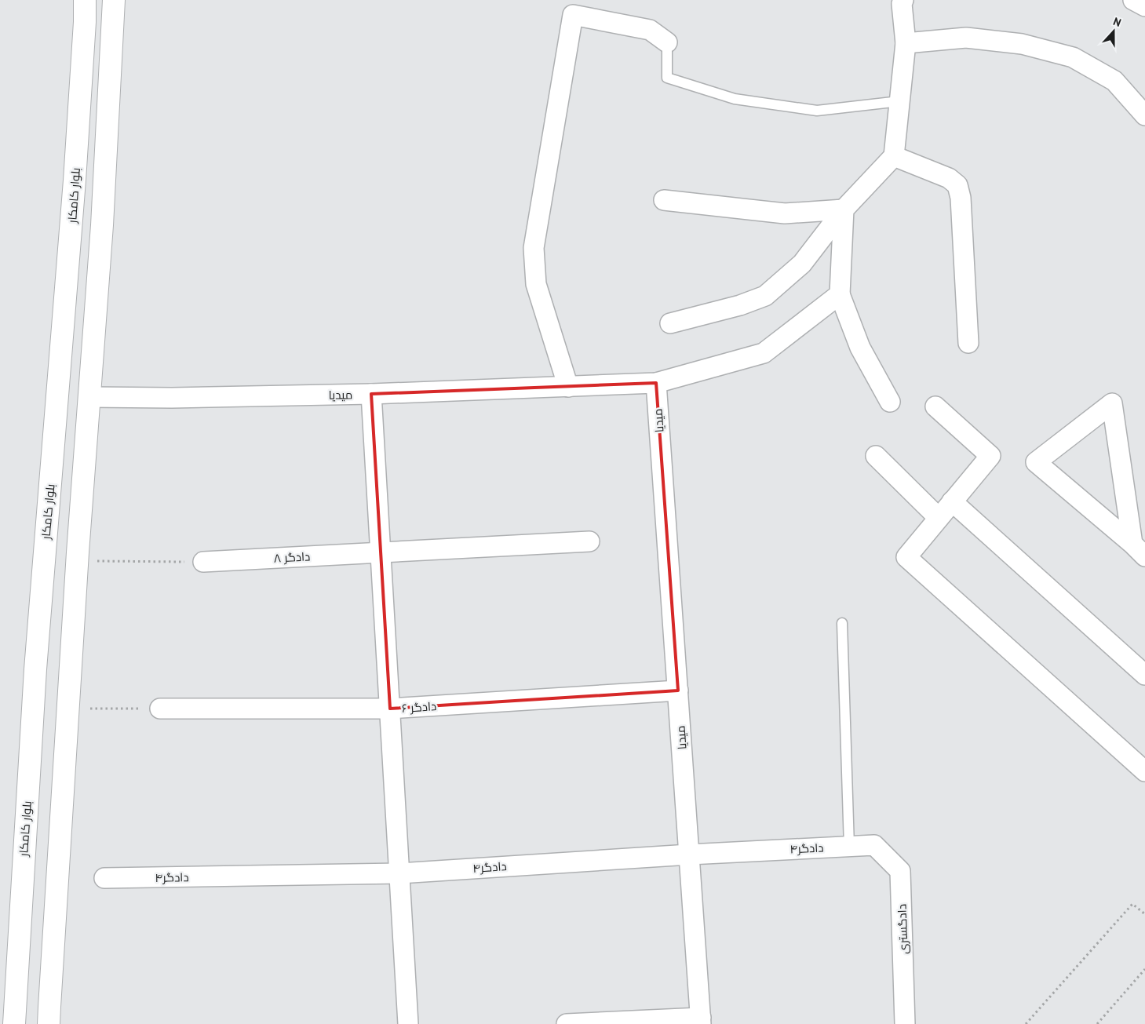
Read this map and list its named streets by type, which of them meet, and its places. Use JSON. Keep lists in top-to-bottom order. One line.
{"streets":{"main road":["بلوار کامکار"],"street":["میدیا","دادگر ۸","دادگر ۶","دادگر۴","دادگستری"]},"crossings":[["میدیا","دادگر ۶"],["میدیا","دادگر۴"],["دادگر۴","دادگستری"]],"north":"top"}
